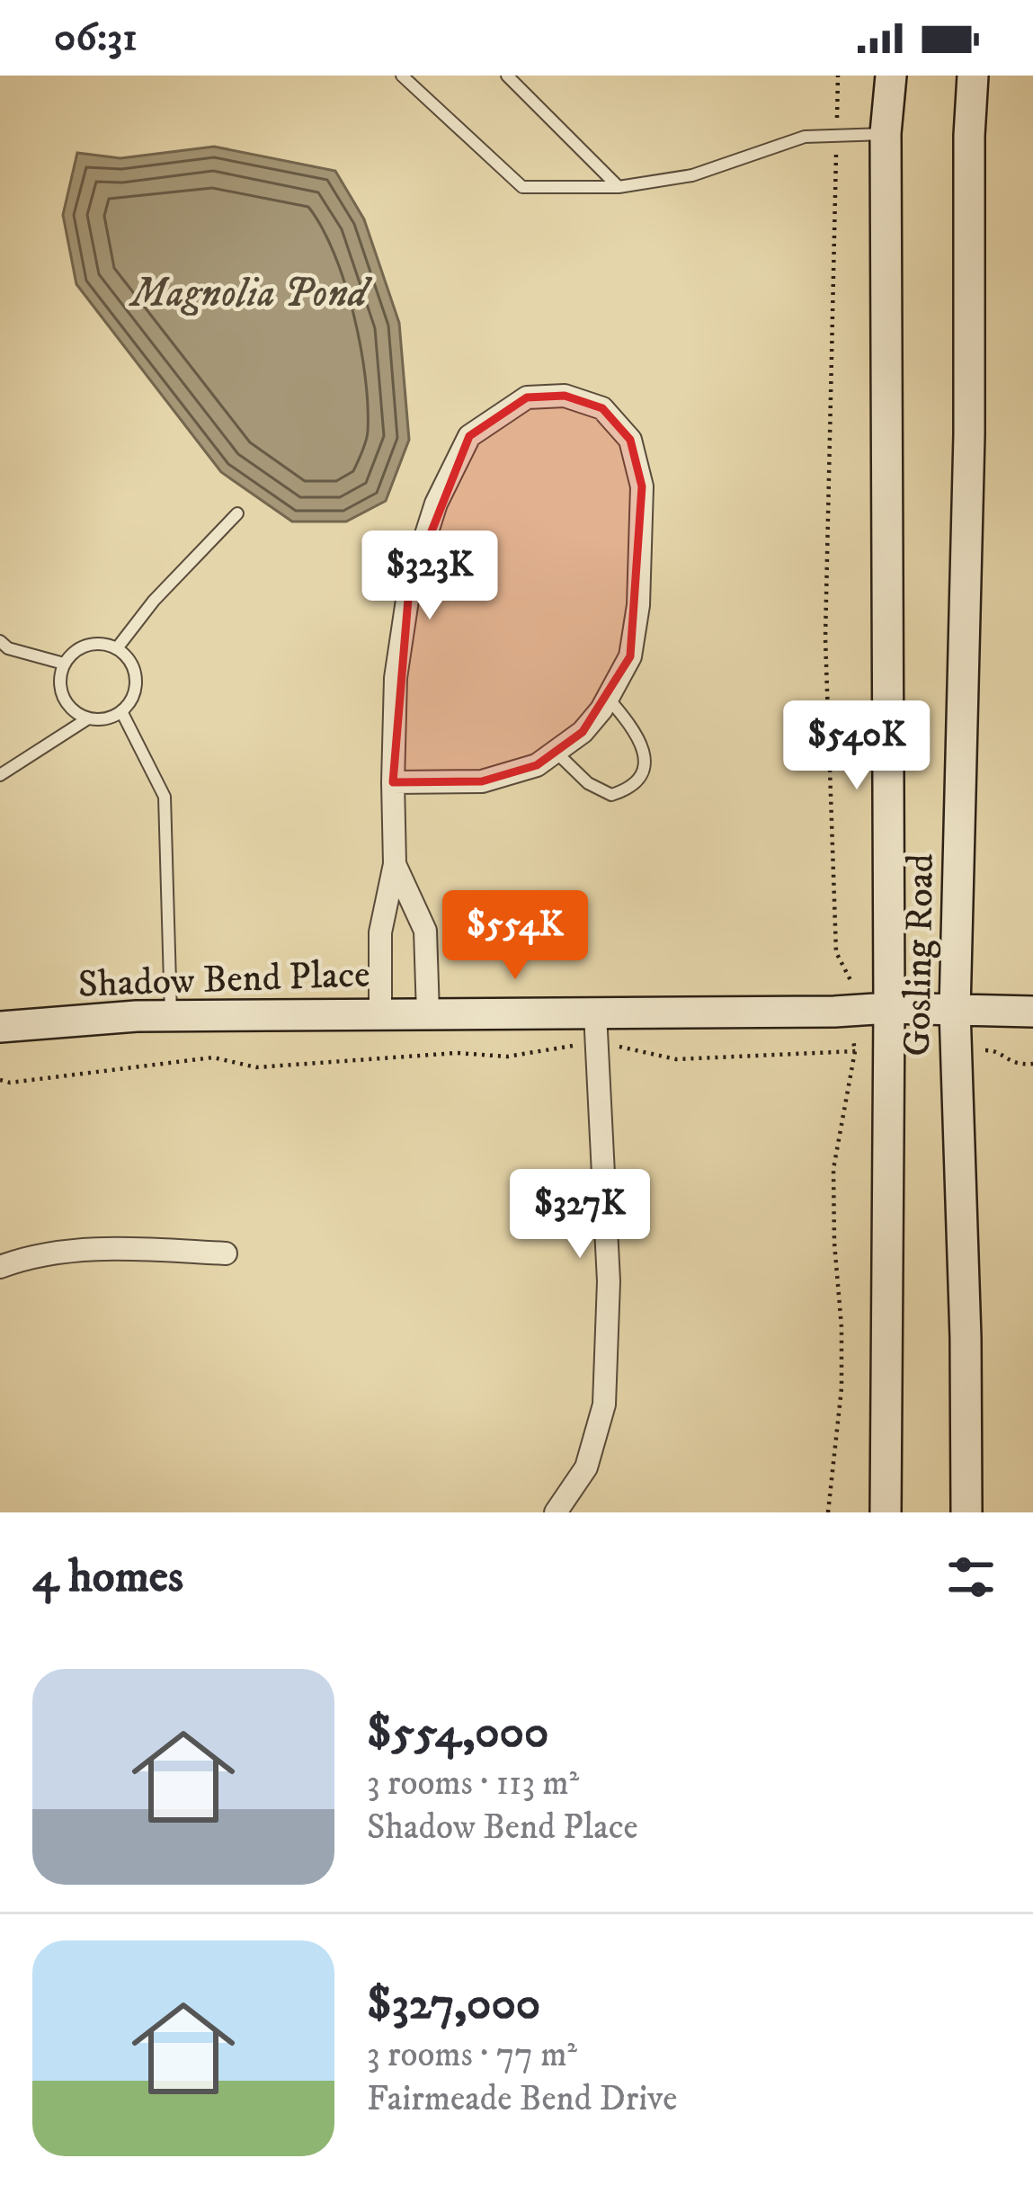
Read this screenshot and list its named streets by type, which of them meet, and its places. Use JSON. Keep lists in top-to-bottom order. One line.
{"streets":{"main road":["Gosling Road","Shadow Bend Place"]},"crossings":[["Gosling Road","Shadow Bend Place"]],"water":["Magnolia Pond"],"page":{"status":"06:31","price":["$323K","$540K","$554K","$327K"],"heading":"4 homes","list":[{"name":"$554,000","note":"3 rooms · 113 m² · Shadow Bend Place"},{"name":"$327,000","note":"3 rooms · 77 m² · Fairmeade Bend Drive"}]}}
